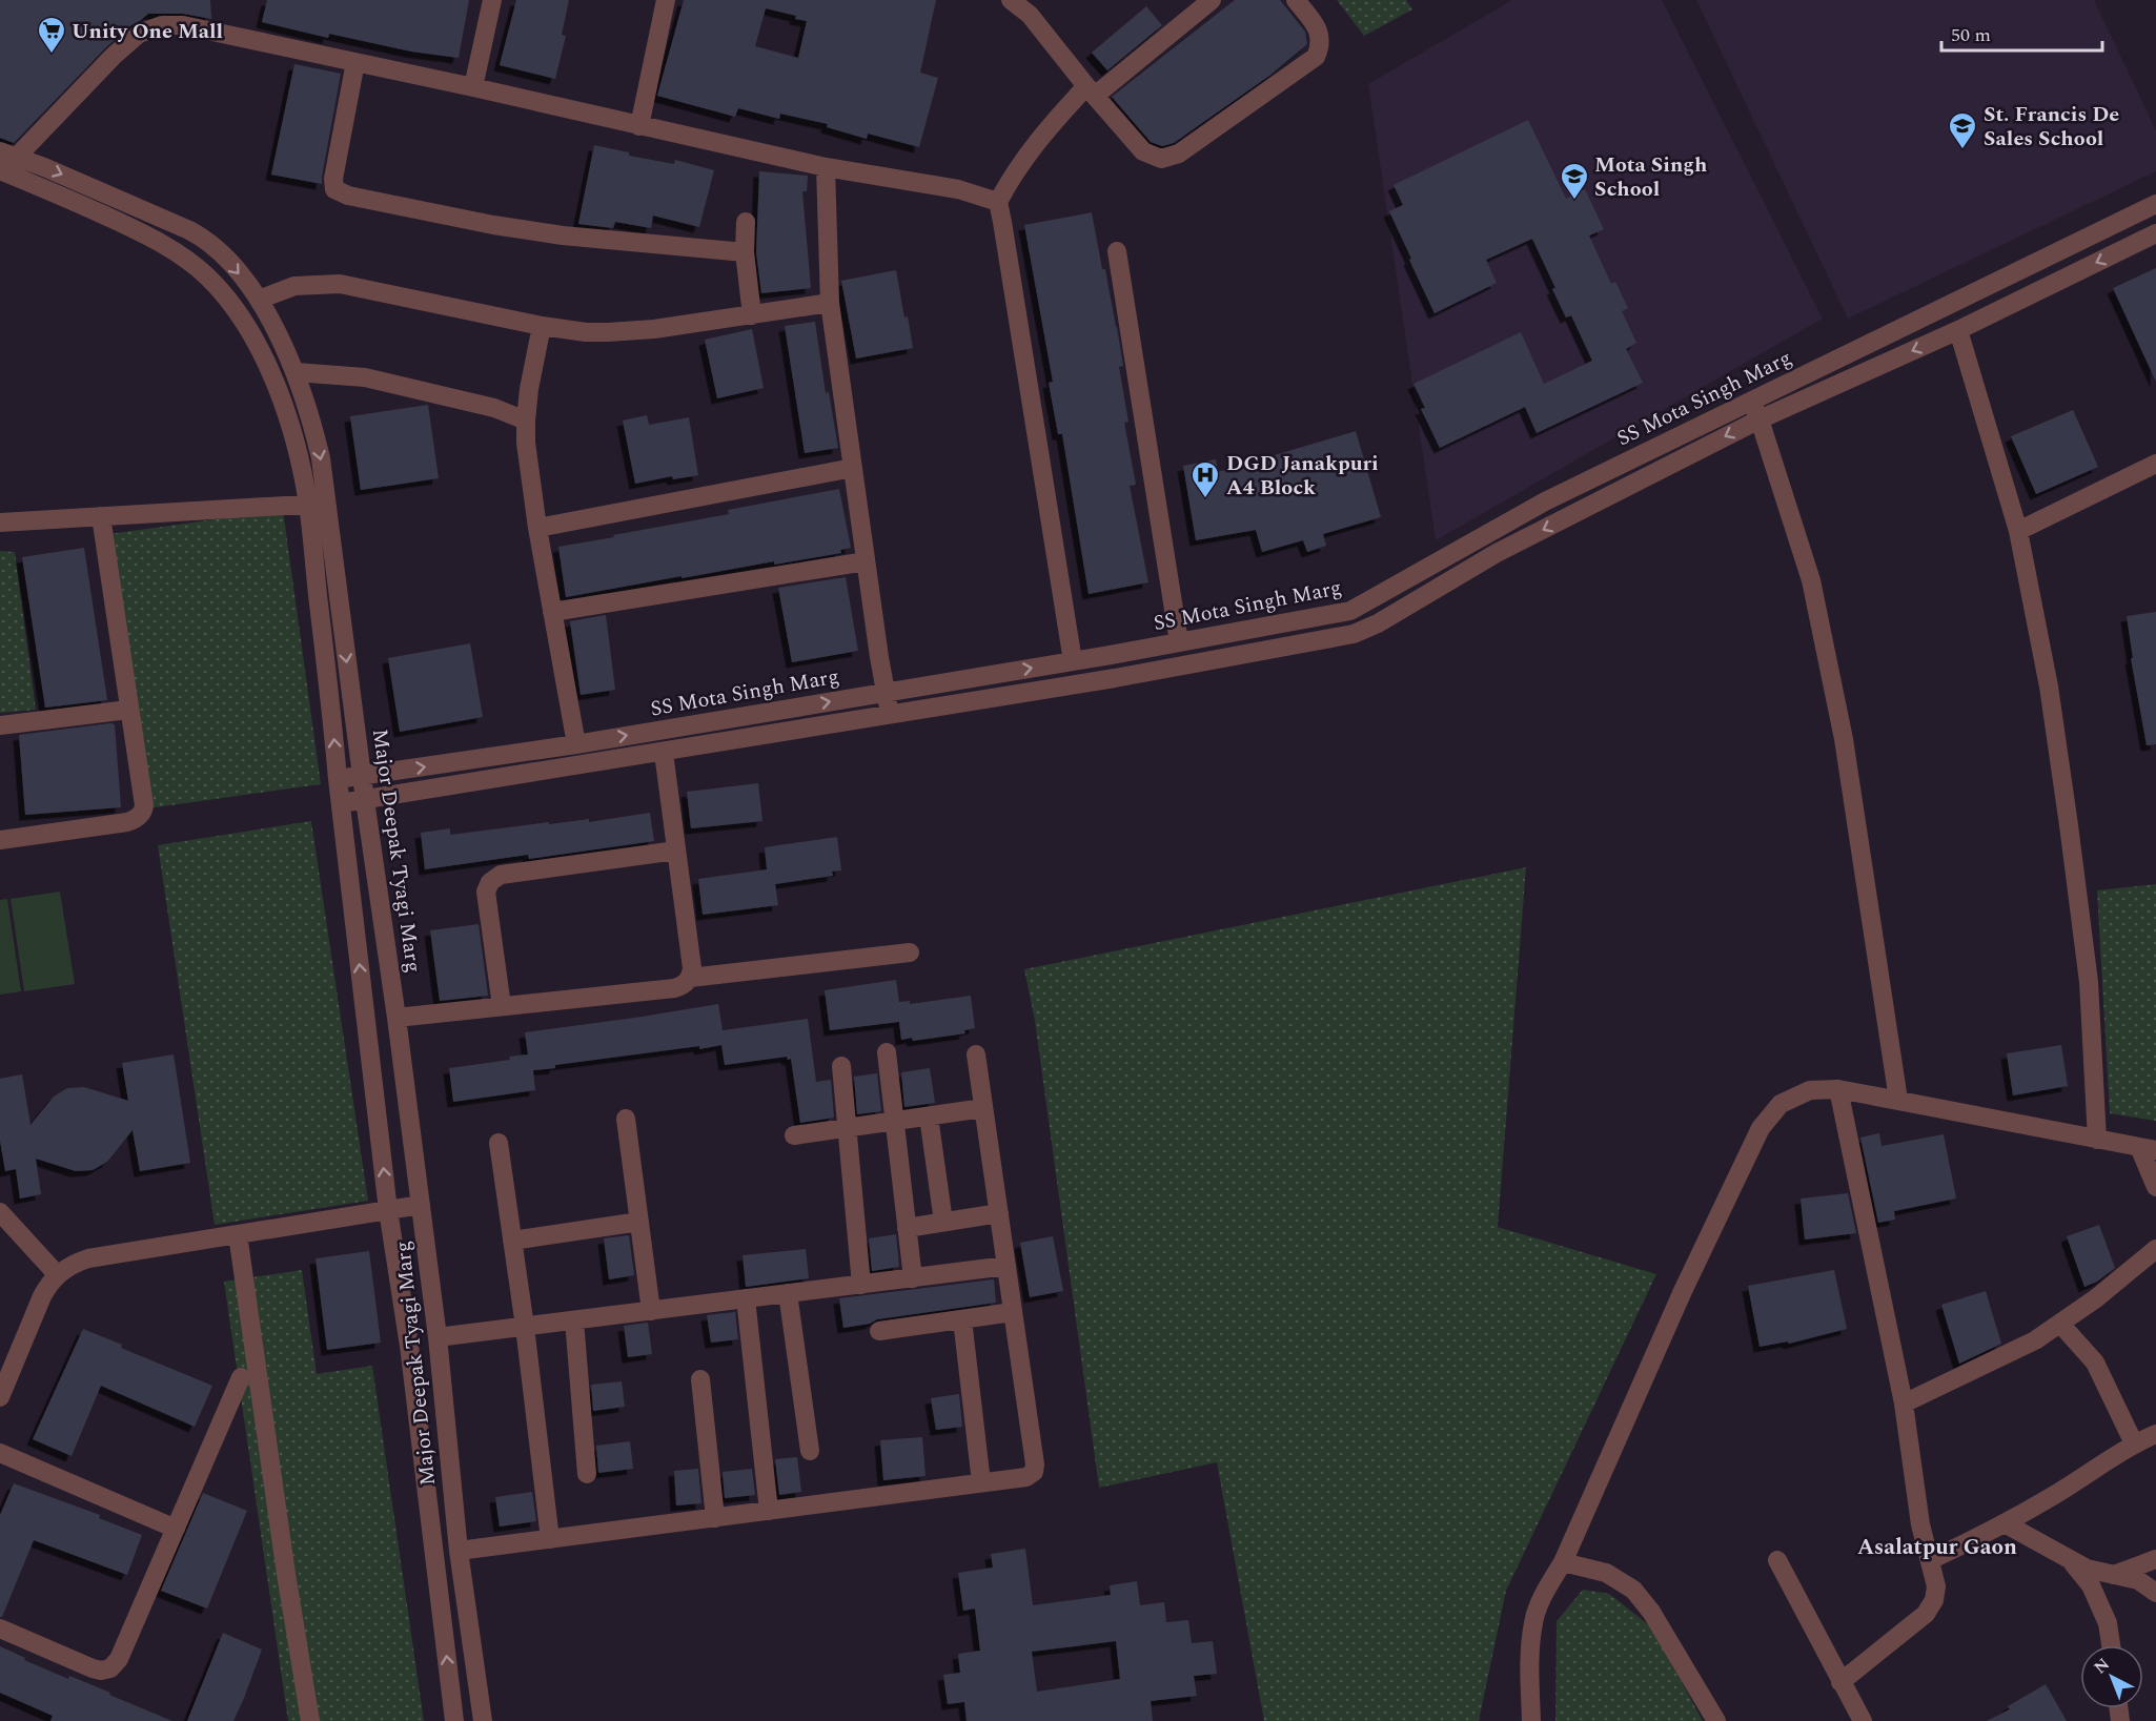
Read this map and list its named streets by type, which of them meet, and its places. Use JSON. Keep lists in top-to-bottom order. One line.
{"streets":{"street":["SS Mota Singh Marg","Major Deepak Tyagi Marg"]},"crossings":[["SS Mota Singh Marg","Major Deepak Tyagi Marg"]],"districts":["Asalatpur Gaon"],"places":{"supermarket":["Unity One Mall"],"school or university":["St. Francis De Sales School","Mota Singh School"],"hospital":["DGD Janakpuri A4 Block"]},"scale_bar":"50 m","north":"top left"}
